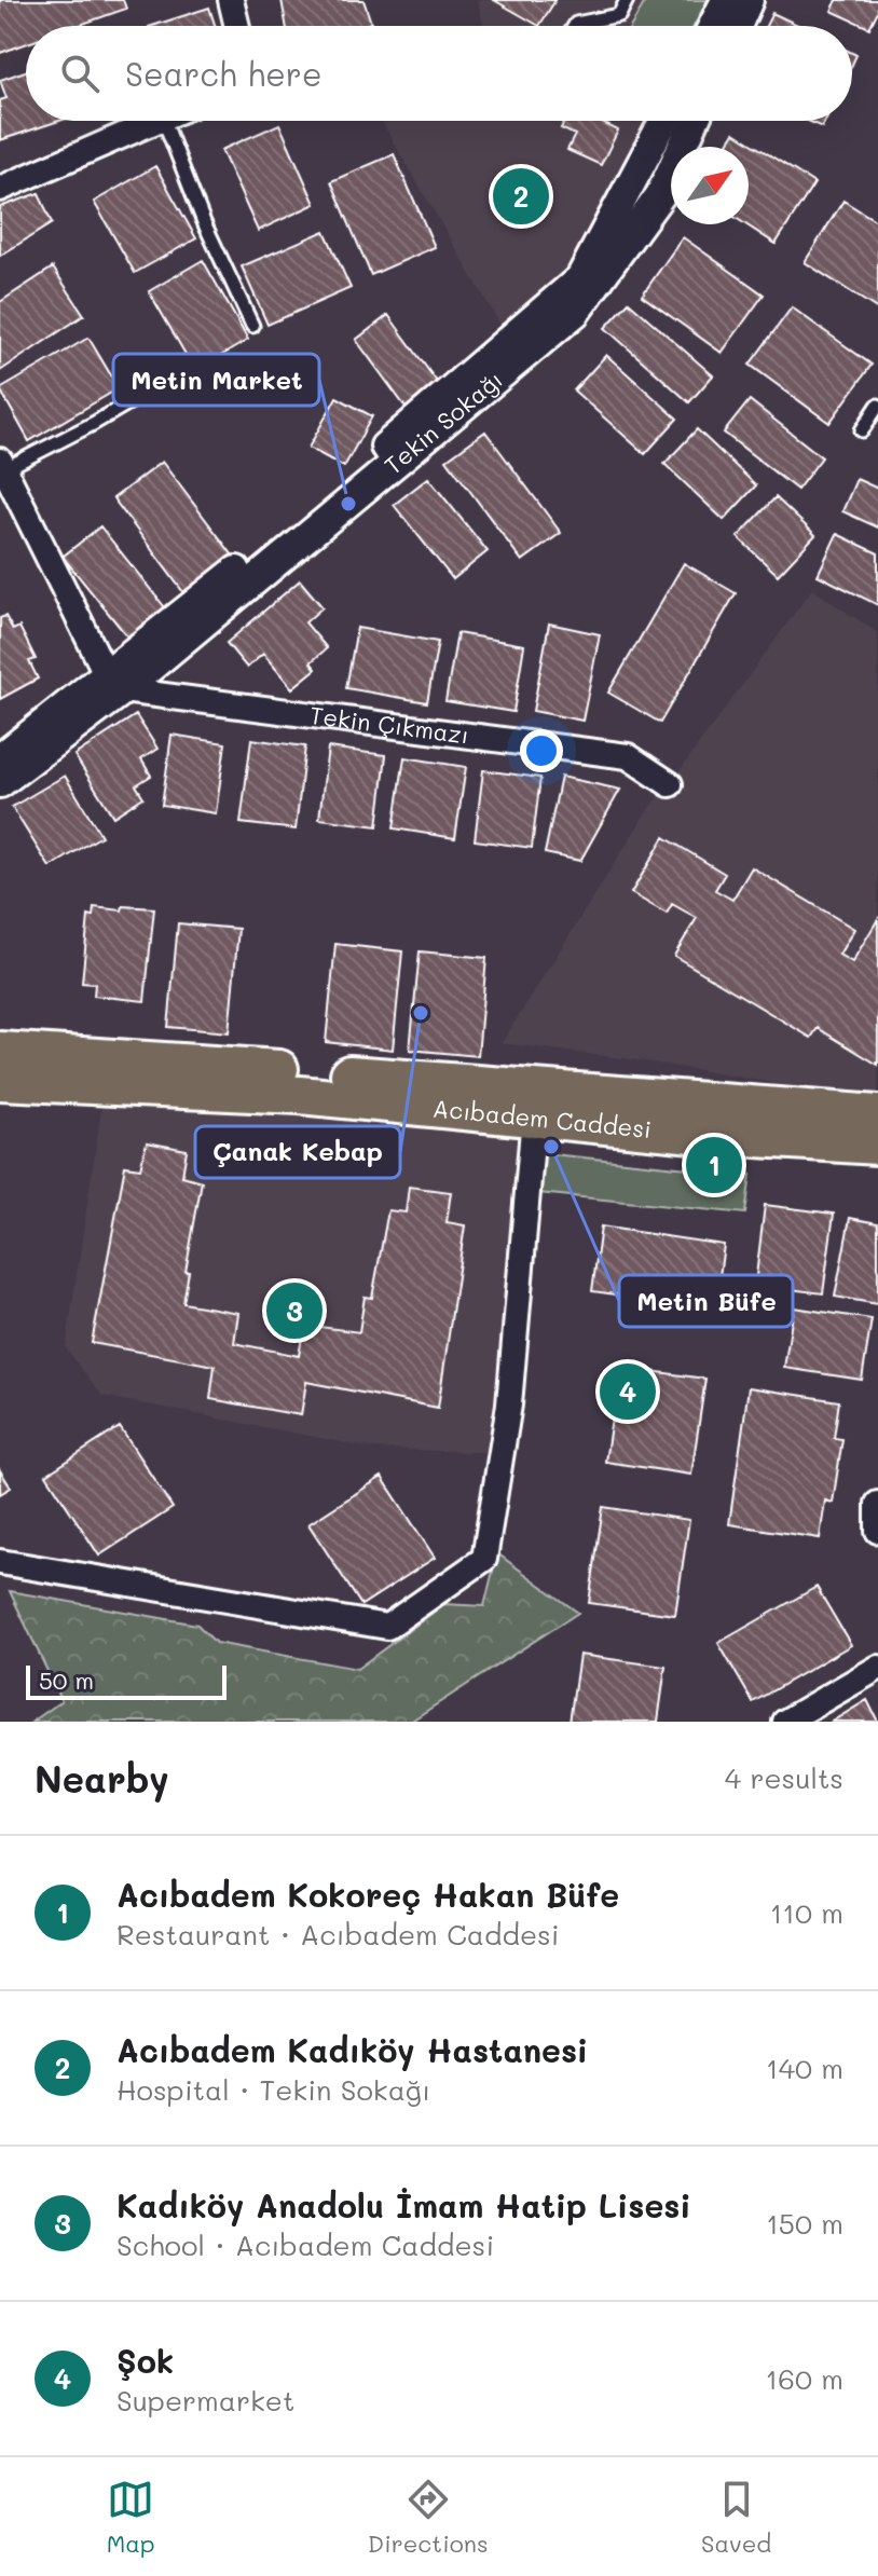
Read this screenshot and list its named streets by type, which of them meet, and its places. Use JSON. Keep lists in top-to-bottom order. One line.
{"streets":{"main road":["Acıbadem Caddesi"],"street":["Tekin Sokağı","Tekin Çıkmazı"]},"crossings":[["Tekin Sokağı","Tekin Çıkmazı"]],"places":["Metin Market","Çanak Kebap","Metin Büfe"],"scale_bar":"50 m","north":"top right","page":{"search":"Search here","pins":["2","1","3","4"],"scale":"50 m","heading":["Nearby","4 results"],"list":[{"mark":"1","name":"Acıbadem Kokoreç Hakan Büfe","note":"Restaurant · Acıbadem Caddesi","value":"110 m"},{"mark":"2","name":"Acıbadem Kadıköy Hastanesi","note":"Hospital · Tekin Sokağı","value":"140 m"},{"mark":"3","name":"Kadıköy Anadolu İmam Hatip Lisesi","note":"School · Acıbadem Caddesi","value":"150 m"},{"mark":"4","name":"Şok","note":"Supermarket","value":"160 m"}],"nav":["Map","Directions","Saved"]}}
